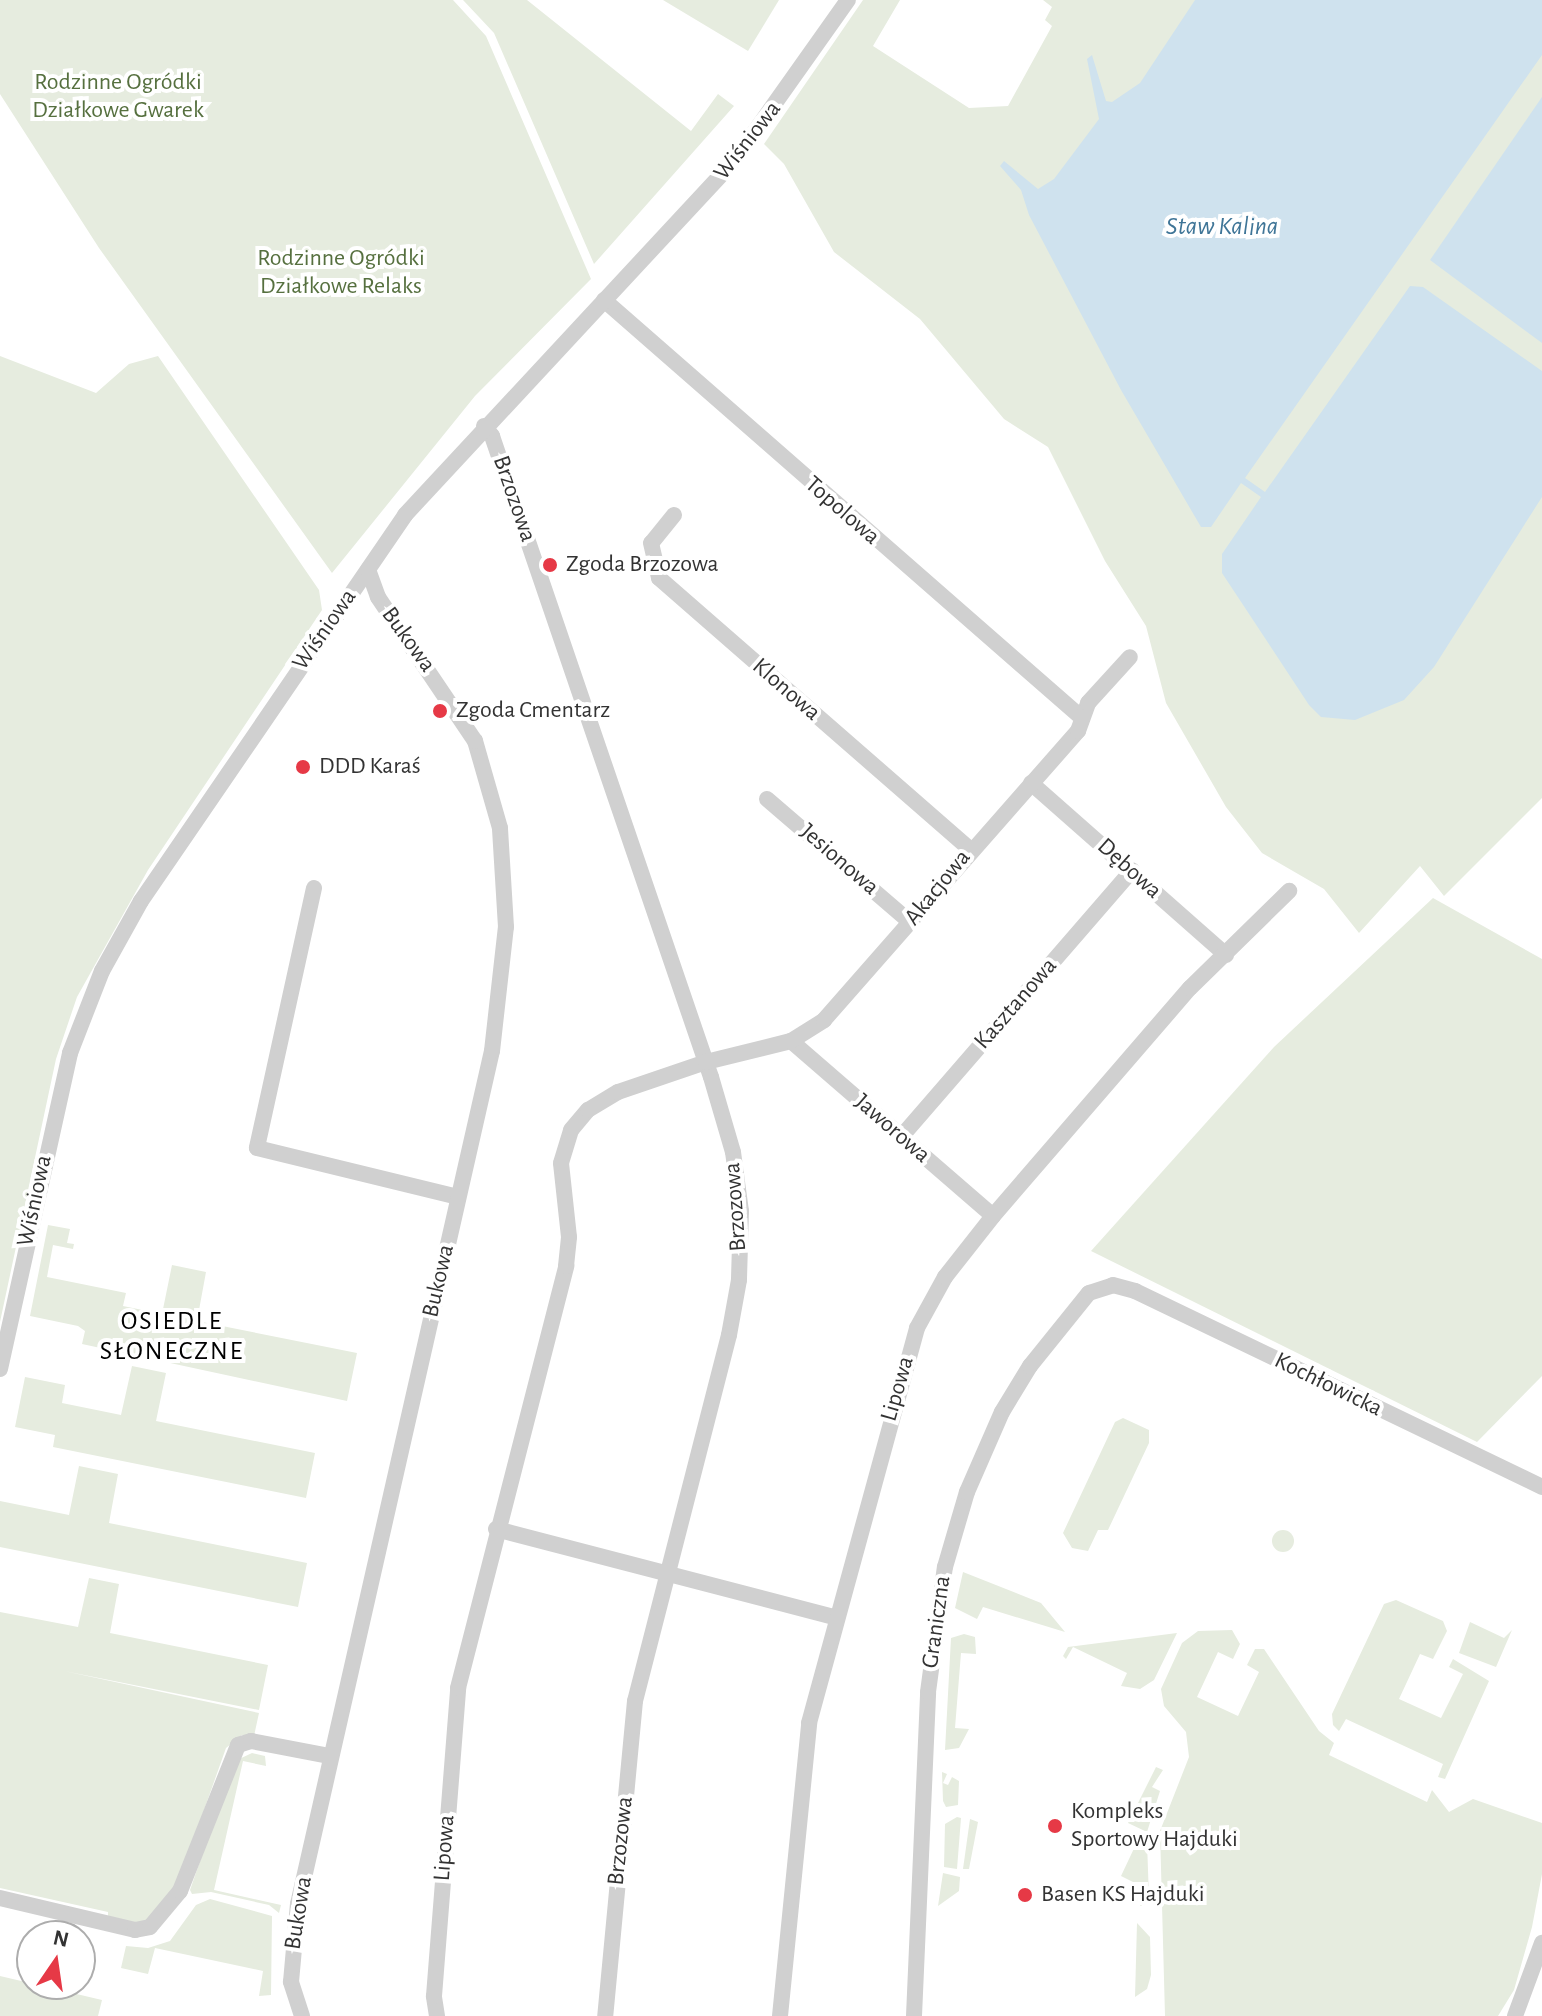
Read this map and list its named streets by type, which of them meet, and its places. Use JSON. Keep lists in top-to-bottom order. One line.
{"streets":{"street":["Wiśniowa","Brzozowa","Topolowa","Bukowa","Klonowa","Jesionowa","Dębowa","Akacjowa","Kasztanowa","Jaworowa","Kochłowicka","Lipowa","Graniczna"]},"crossings":[["Wiśniowa","Brzozowa"],["Wiśniowa","Topolowa"],["Wiśniowa","Bukowa"],["Brzozowa","Akacjowa"],["Brzozowa","Lipowa"],["Topolowa","Akacjowa"],["Klonowa","Akacjowa"],["Jesionowa","Akacjowa"],["Dębowa","Akacjowa"],["Dębowa","Kasztanowa"],["Dębowa","Lipowa"],["Akacjowa","Jaworowa"],["Akacjowa","Lipowa"],["Kasztanowa","Jaworowa"],["Jaworowa","Lipowa"],["Kochłowicka","Graniczna"]],"districts":["OSIEDLE SŁONECZNE"],"water":["Staw Kalina"],"parks":["Rodzinne Ogródki Działkowe Gwarek","Rodzinne Ogródki Działkowe Relaks"],"places":["Zgoda Brzozowa","Zgoda Cmentarz","DDD Karaś","Kompleks Sportowy Hajduki","Basen KS Hajduki"],"north":"top"}
